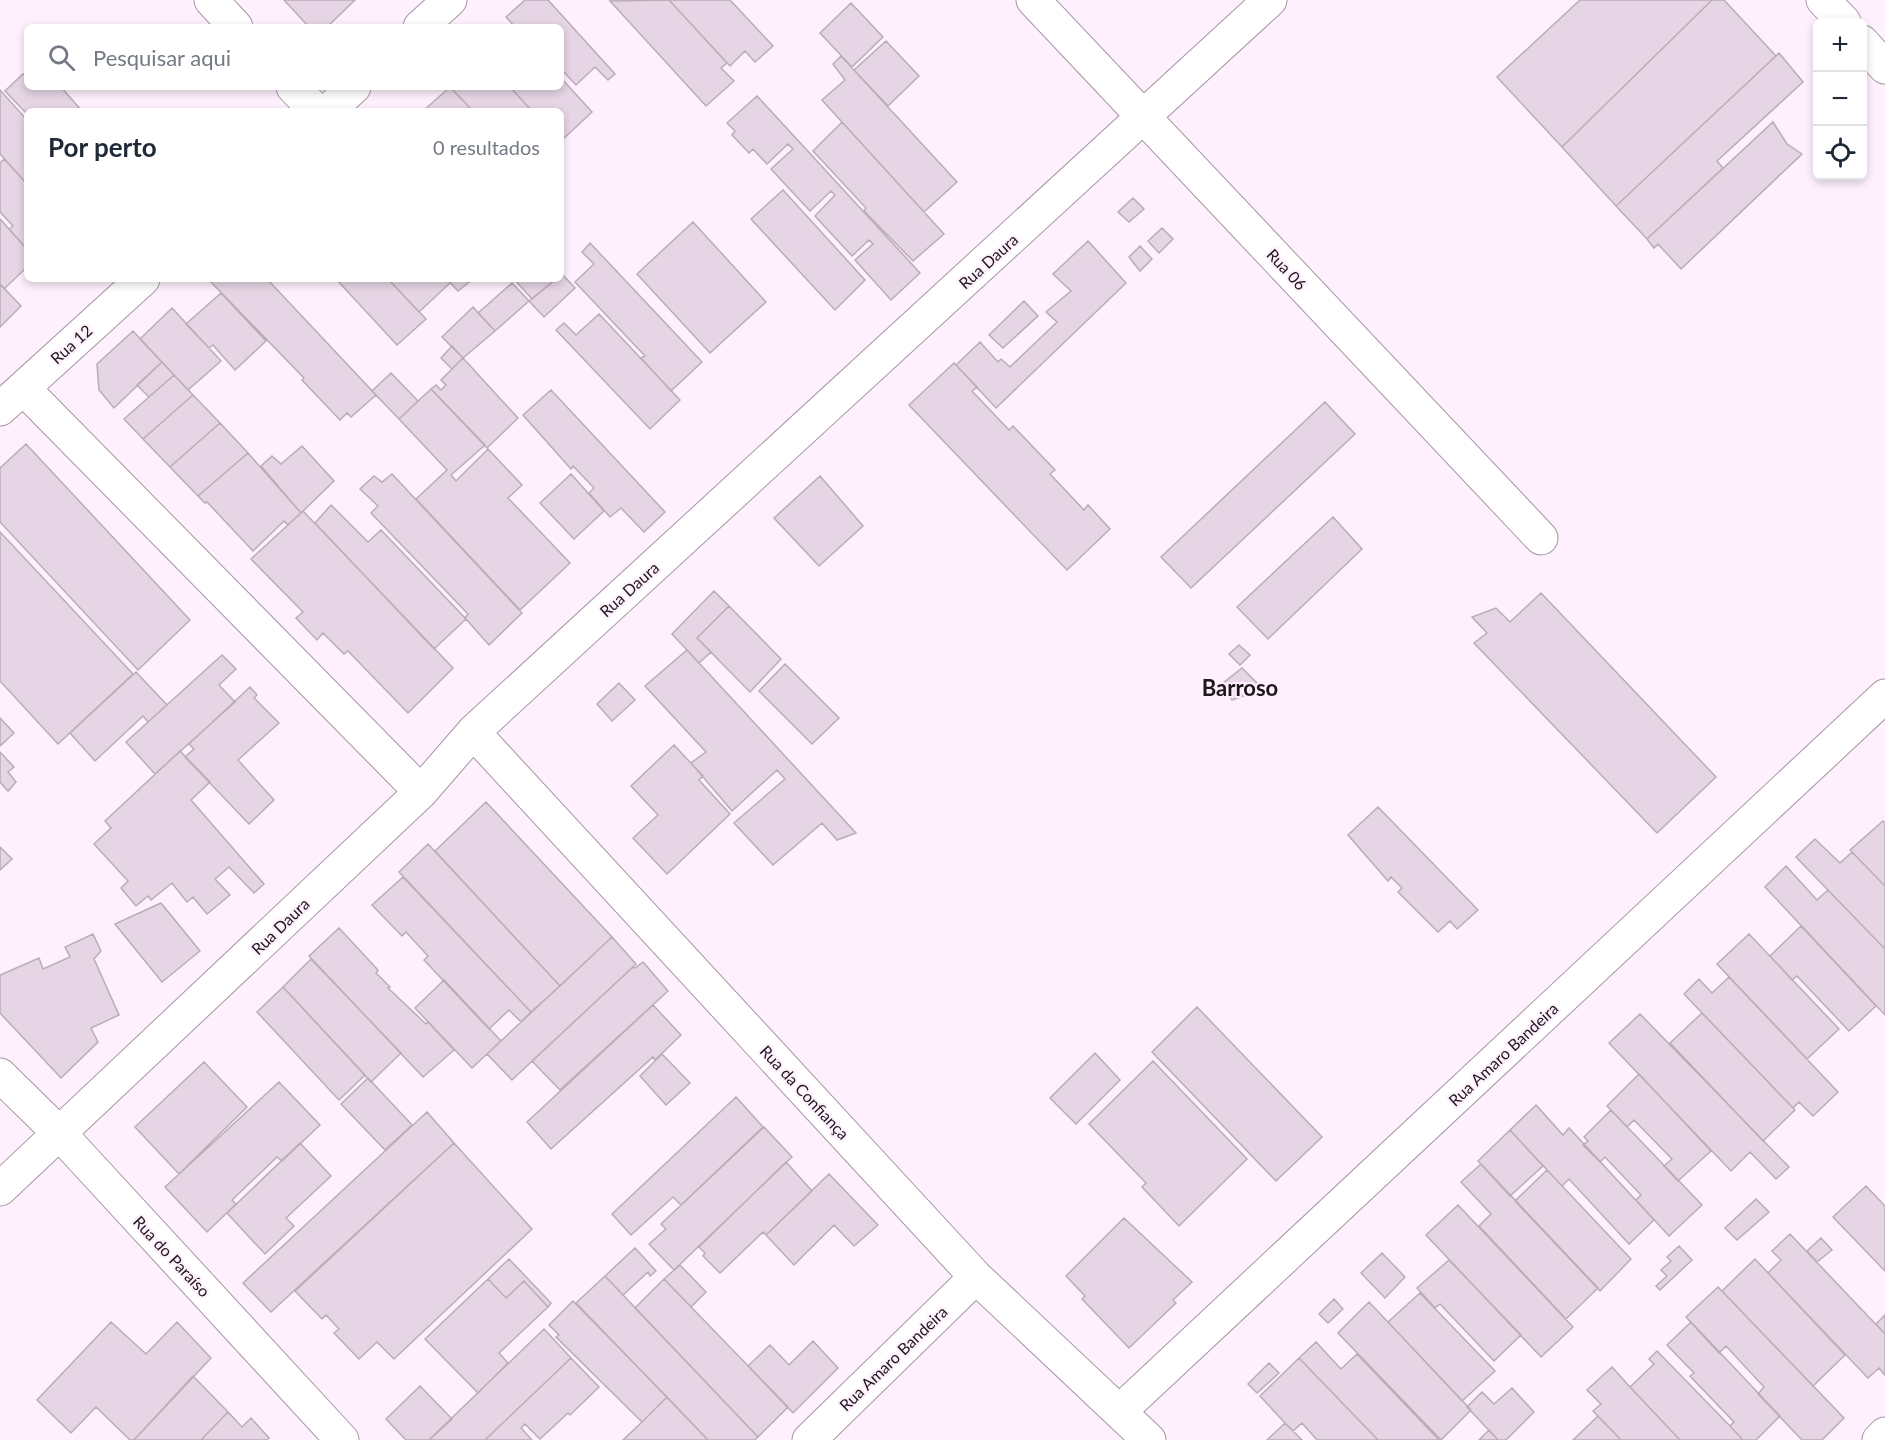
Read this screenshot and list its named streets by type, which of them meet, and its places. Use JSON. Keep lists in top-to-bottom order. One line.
{"streets":{"street":["Rua Daura","Rua 06","Rua 12","Rua Amaro Bandeira","Rua da Confiança","Rua do Paraíso"]},"crossings":[["Rua Daura","Rua 06"],["Rua Daura","Rua da Confiança"],["Rua Daura","Rua do Paraíso"],["Rua Amaro Bandeira","Rua da Confiança"]],"districts":["Barroso"],"page":{"map_buttons":["+","−"],"search":"Pesquisar aqui","heading":["Por perto","0 resultados"]}}
